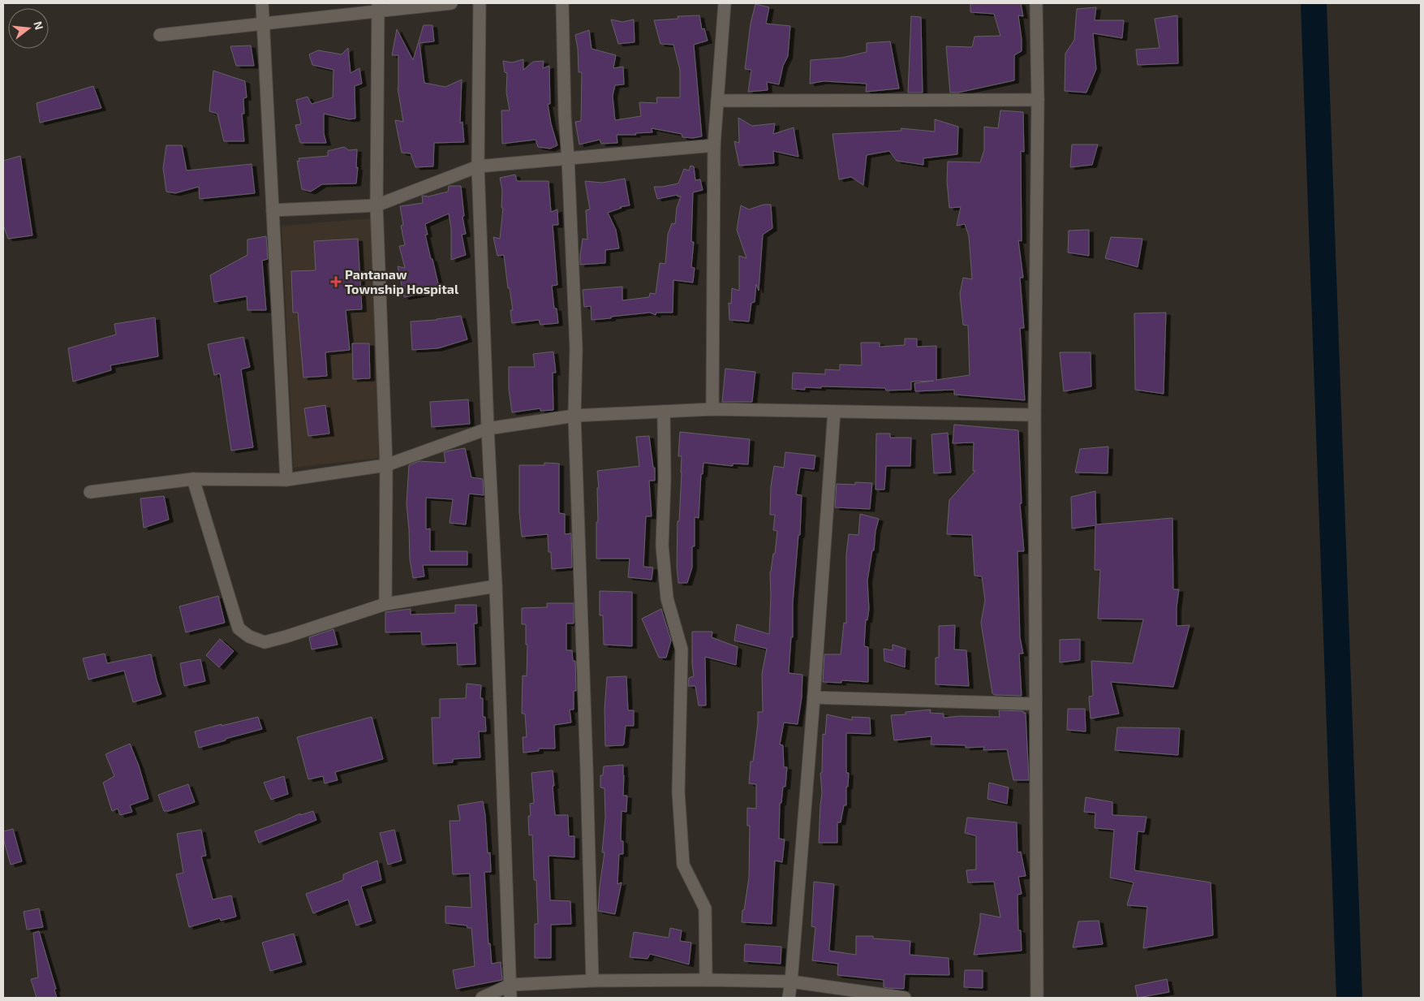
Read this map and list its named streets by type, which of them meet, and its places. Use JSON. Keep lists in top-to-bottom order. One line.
{"places":{"health":["Pantanaw Township Hospital"]},"north":"right"}
